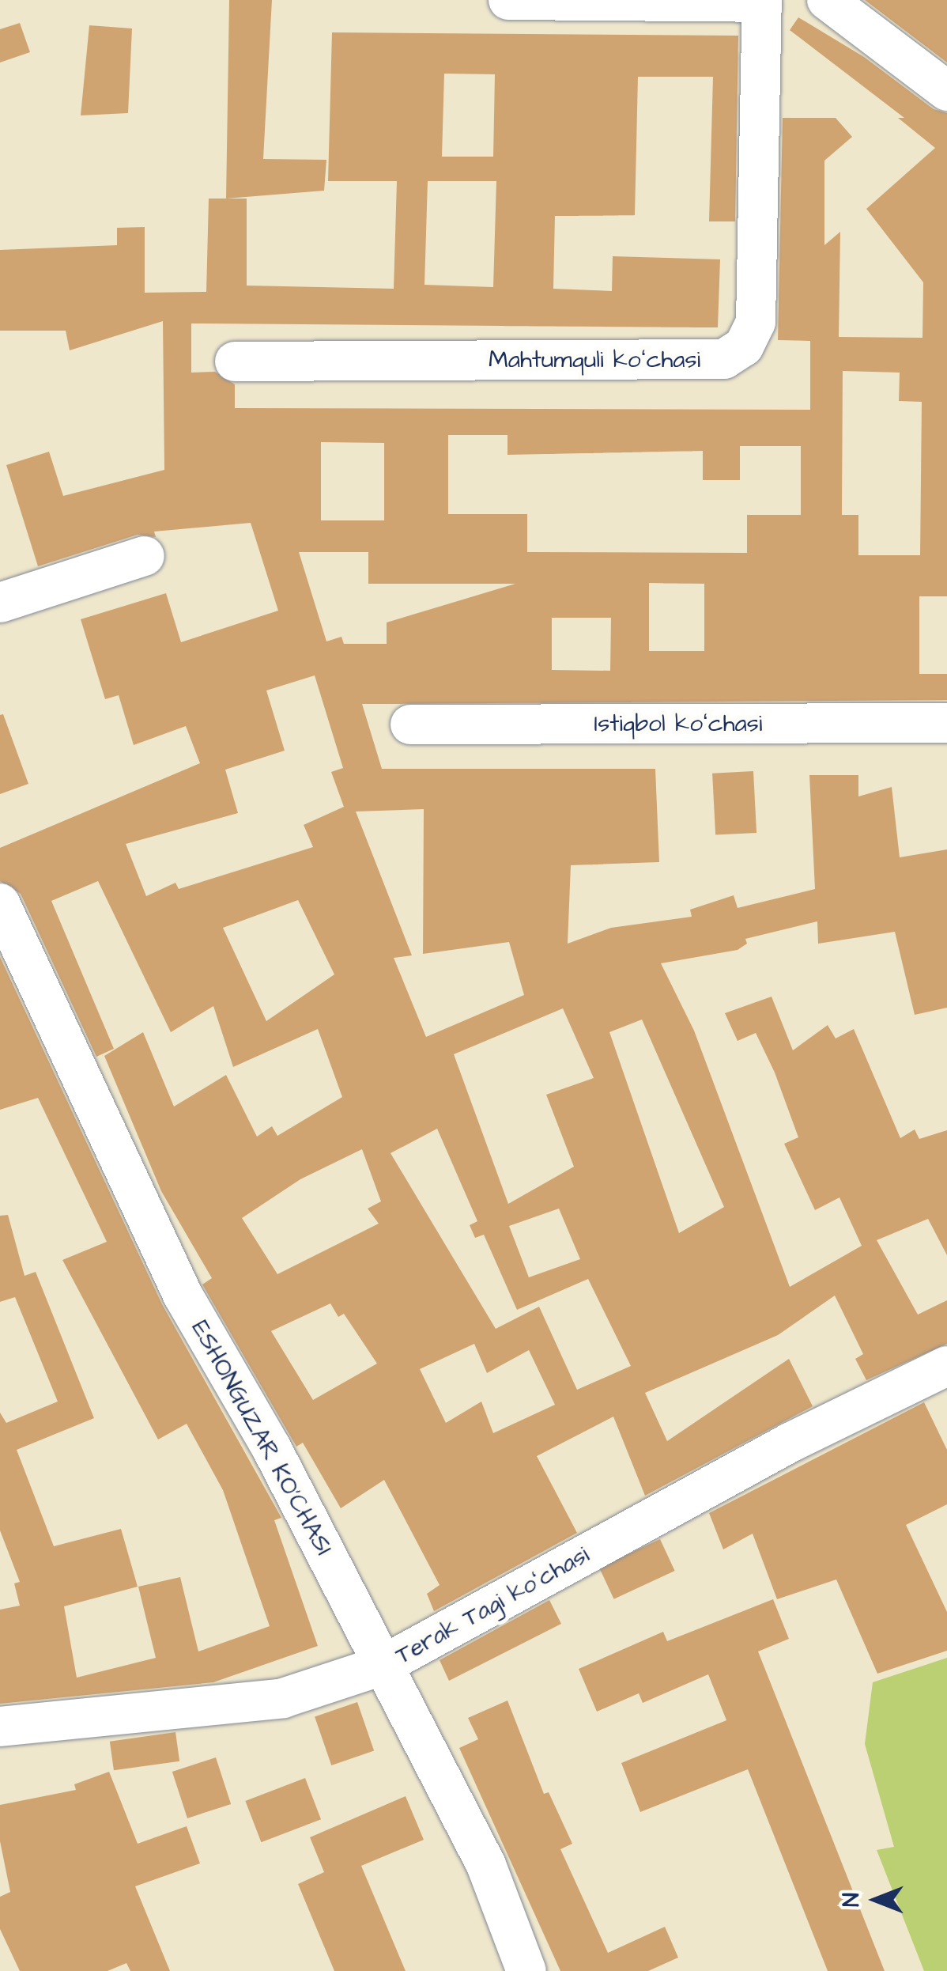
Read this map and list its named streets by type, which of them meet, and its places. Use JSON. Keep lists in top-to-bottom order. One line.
{"streets":{"street":["Mahtumquli koʻchasi","Istiqbol koʻchasi","ESHONGUZAR KO'CHASI","Terak Tagi koʻchasi"]},"crossings":[["ESHONGUZAR KO'CHASI","Terak Tagi koʻchasi"]],"north":"left"}
